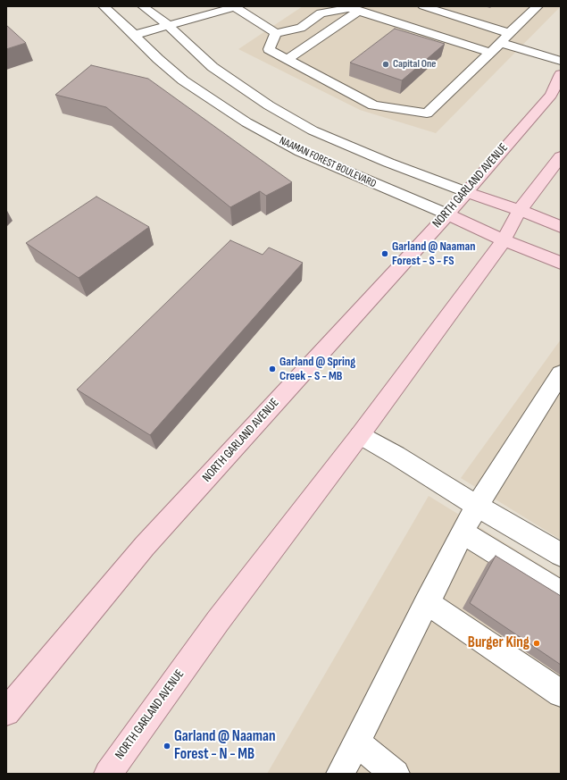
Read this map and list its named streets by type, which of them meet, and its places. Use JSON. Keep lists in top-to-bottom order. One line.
{"streets":{"main road":["NAAMAN FOREST BOULEVARD","NORTH GARLAND AVENUE"]},"crossings":[["NAAMAN FOREST BOULEVARD","NORTH GARLAND AVENUE"]],"places":["Capital One","Garland @ Naaman Forest - S - FS","Garland @ Spring Creek - S - MB","Burger King","Garland @ Naaman Forest - N - MB"]}
